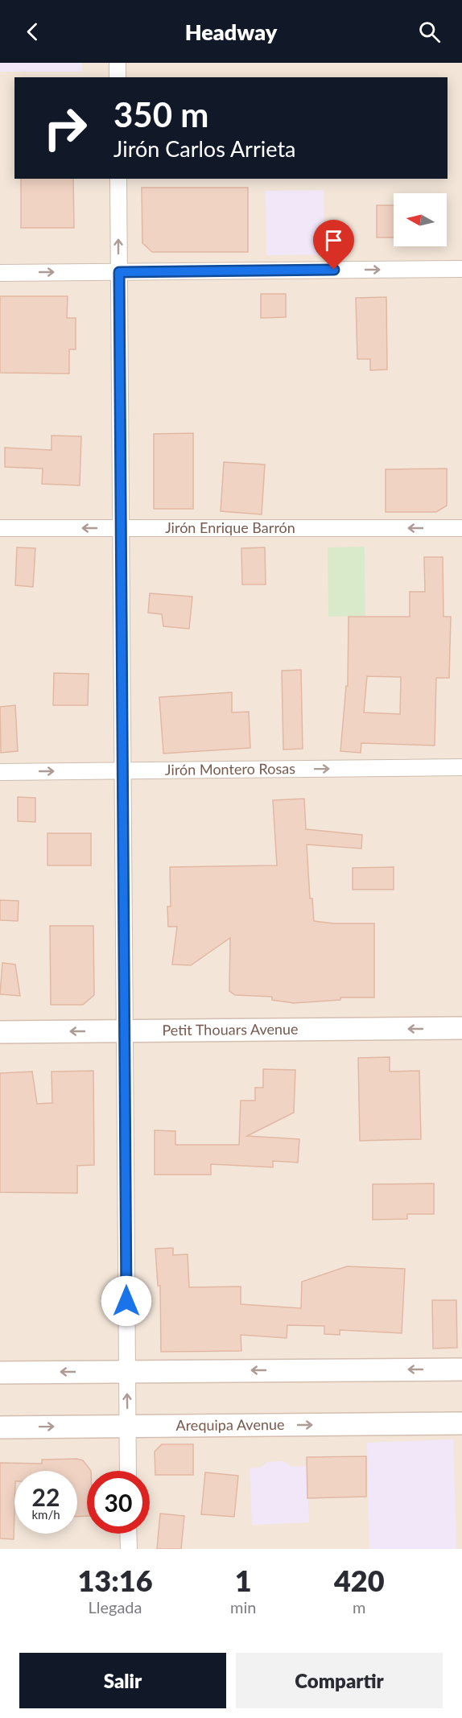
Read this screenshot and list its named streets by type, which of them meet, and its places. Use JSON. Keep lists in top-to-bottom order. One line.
{"streets":{"main road":["Petit Thouars Avenue","Arequipa Avenue"],"street":["Jirón Enrique Barrón","Jirón Montero Rosas"]},"one_way":["Jirón Enrique Barrón","Jirón Montero Rosas","Petit Thouars Avenue"],"north":"left","page":{"header":"Headway","turn":["350 m","Jirón Carlos Arrieta"],"speed":"22 km/h","limit":"30","eta":["13:16","Llegada","1","min","420","m"],"buttons":["Salir","Compartir"]}}
